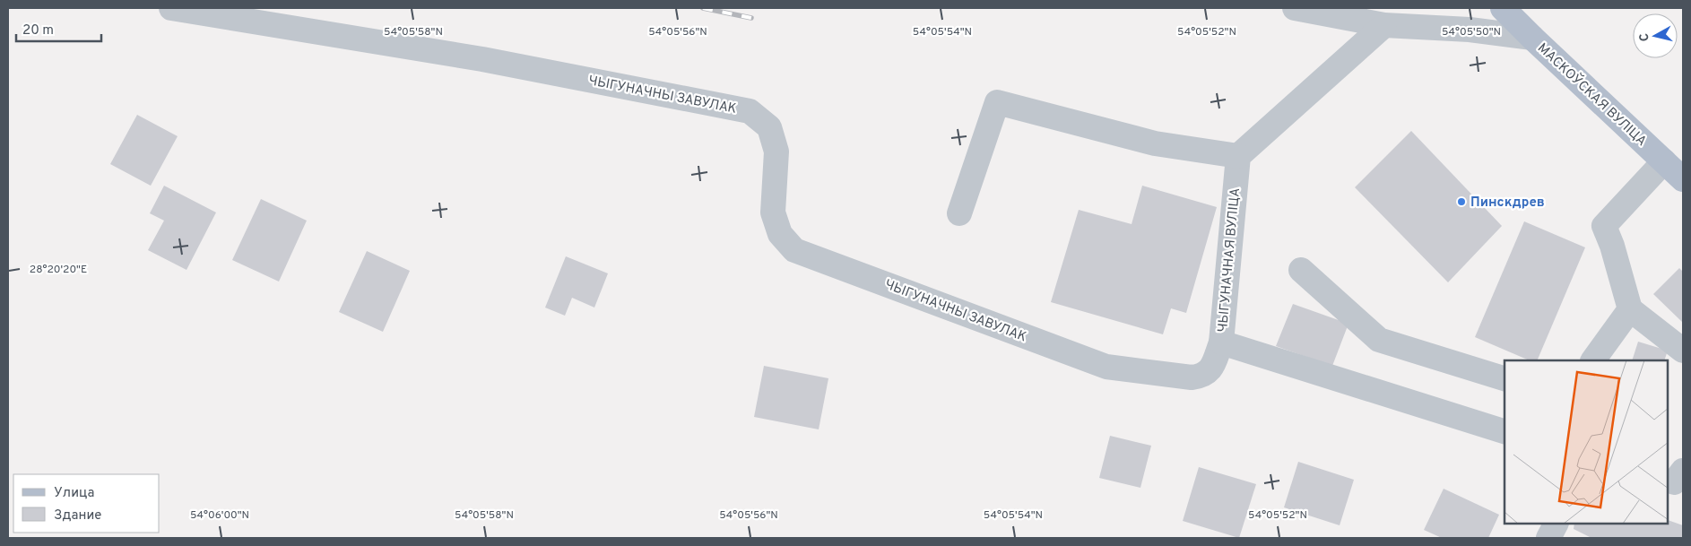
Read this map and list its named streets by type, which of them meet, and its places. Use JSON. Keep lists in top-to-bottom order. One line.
{"streets":{"main road":["МАСКОЎСКАЯ ВУЛІЦА"],"street":["ЧЫГУНАЧНЫ ЗАВУЛАК","ЧЫГУНАЧНАЯ ВУЛІЦА"]},"crossings":[["ЧЫГУНАЧНЫ ЗАВУЛАК","ЧЫГУНАЧНАЯ ВУЛІЦА"]],"places":["Пинскдрев"],"legend":["Улица","Здание"],"scale_bar":"20 m","north":"left","coordinates":["54°05'58\"N","54°05'56\"N","54°05'54\"N","54°05'52\"N","54°05'50\"N","28°20'20\"E","54°06'00\"N"]}
